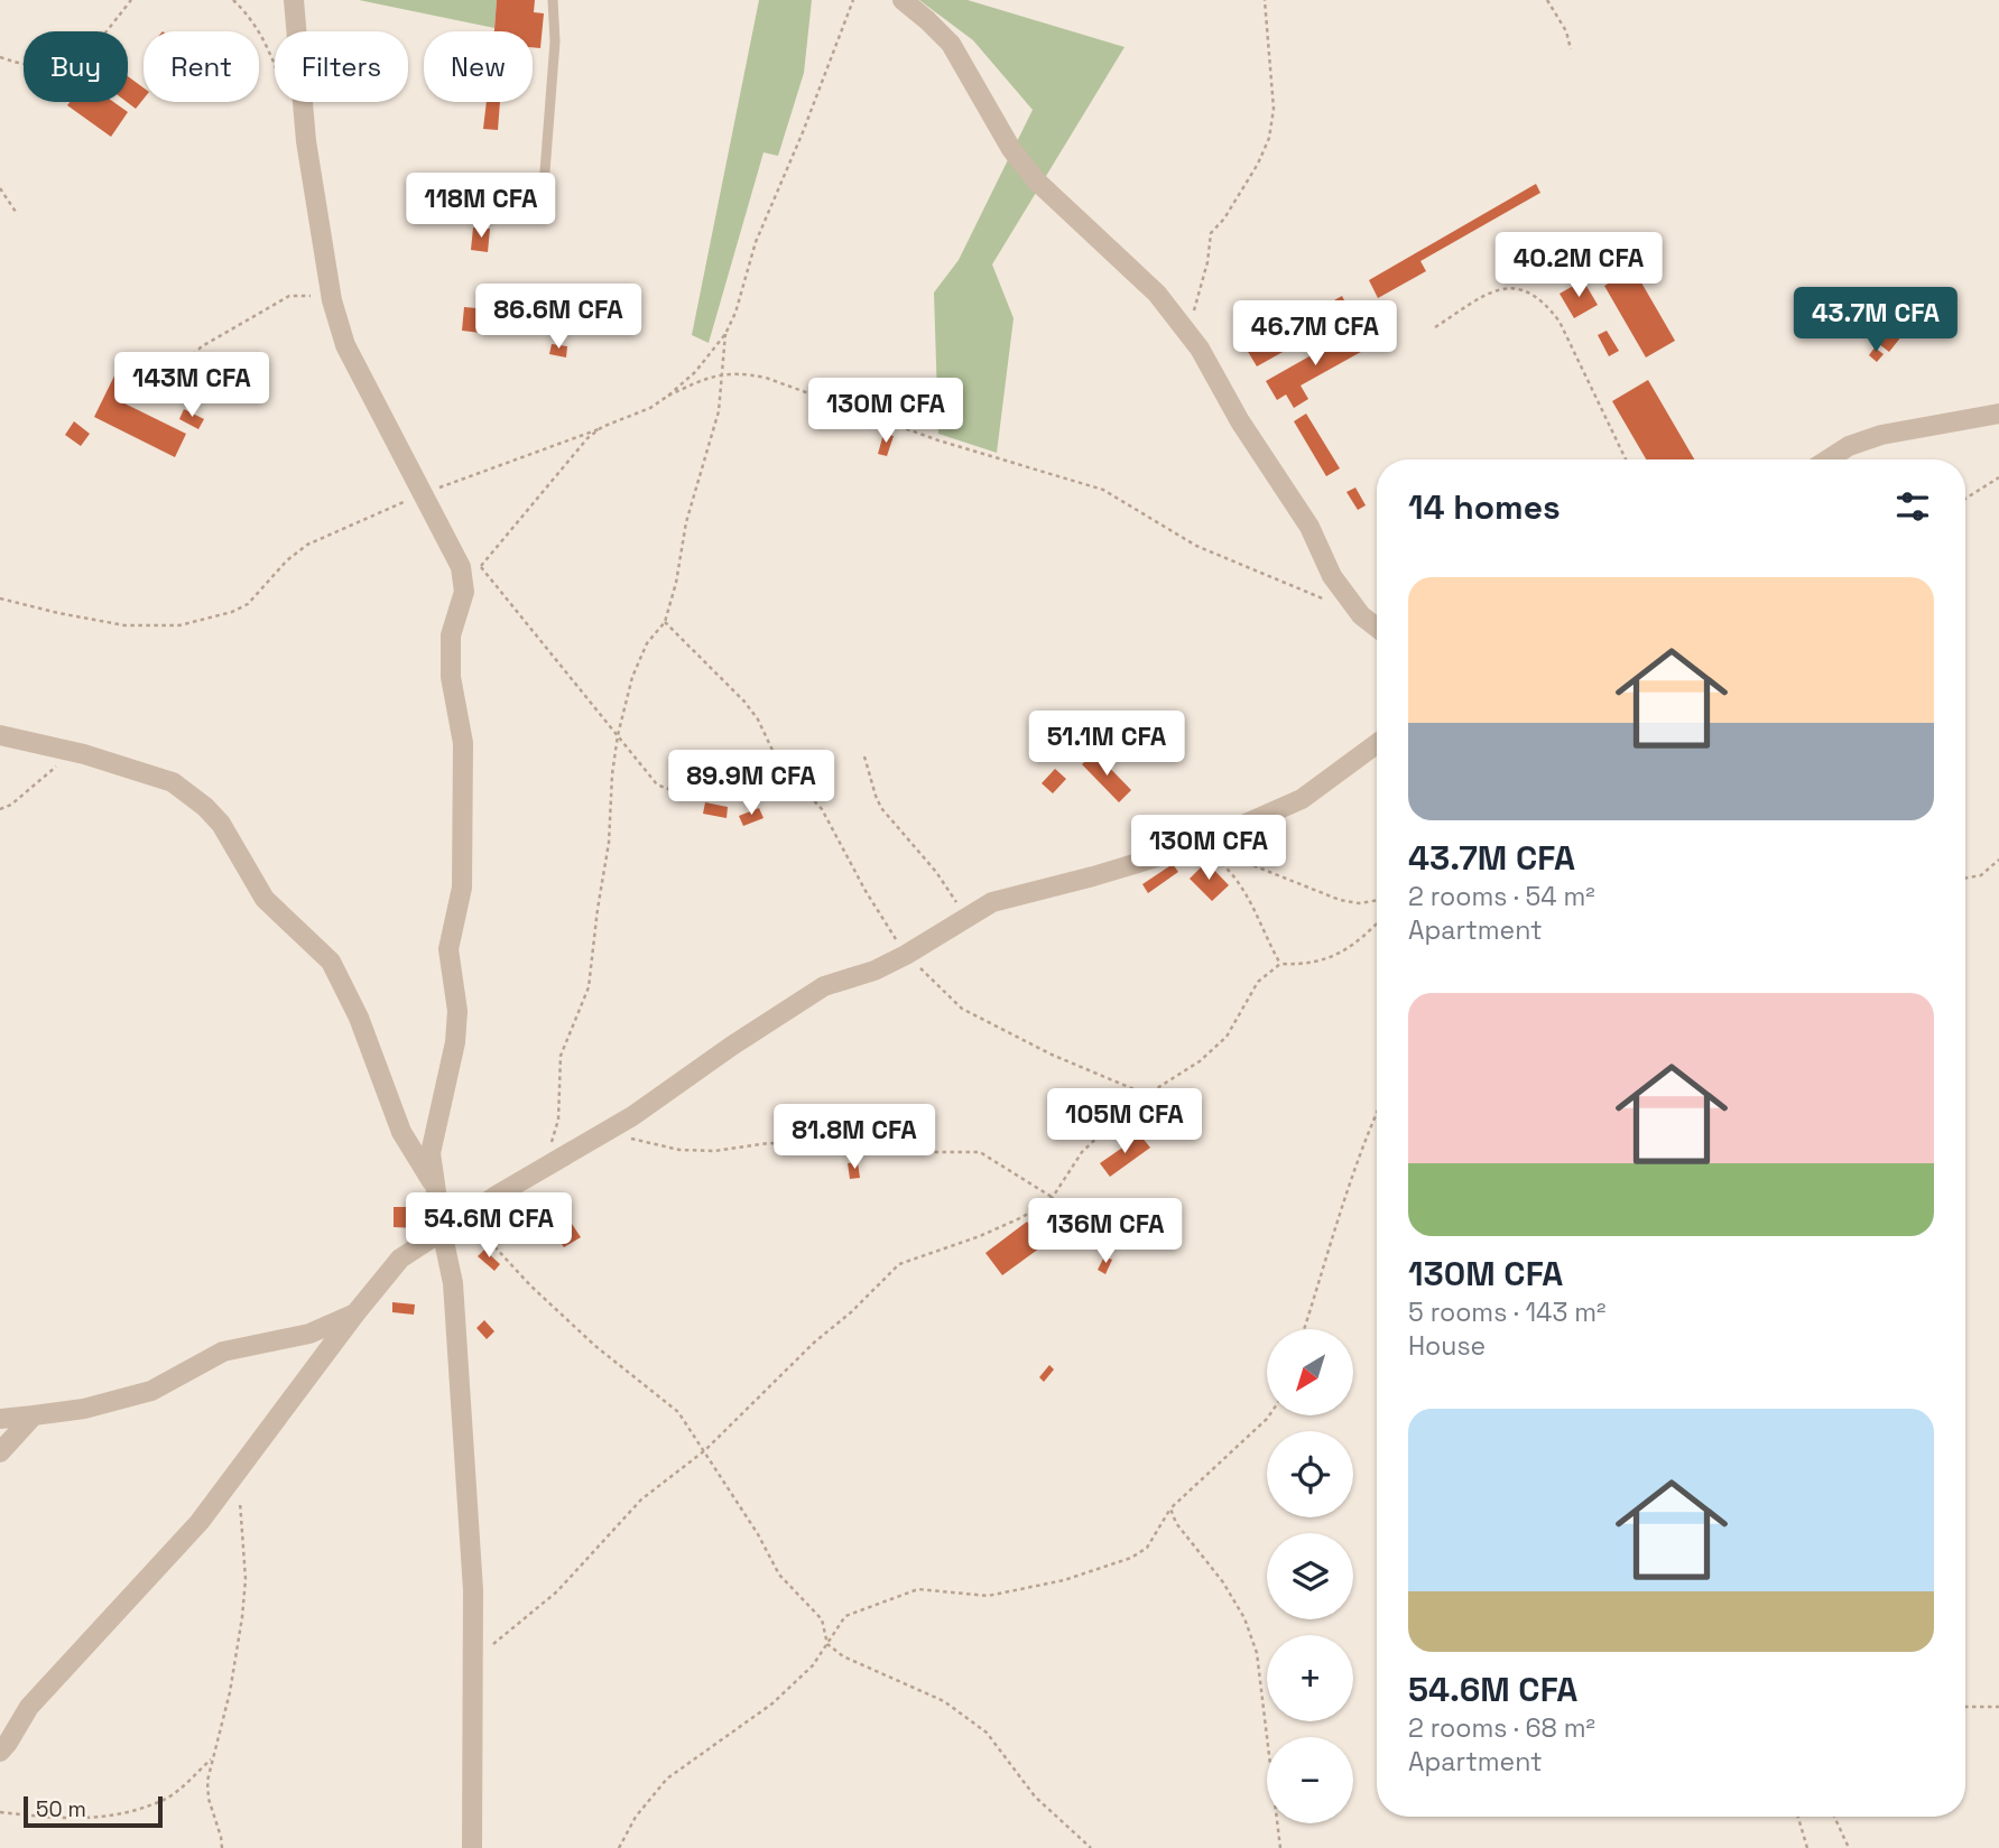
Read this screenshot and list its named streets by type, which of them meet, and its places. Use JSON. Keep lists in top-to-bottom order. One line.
{"scale_bar":"50 m","north":"bottom left","page":{"chip":["Buy","Rent","Filters","New"],"price":["118M CFA","40.2M CFA","86.6M CFA","43.7M CFA","46.7M CFA","143M CFA","130M CFA","51.1M CFA","89.9M CFA","130M CFA","105M CFA","81.8M CFA","54.6M CFA","136M CFA"],"heading":"14 homes","list":[{"name":"43.7M CFA","note":"2 rooms · 54 m² · Apartment"},{"name":"130M CFA","note":"5 rooms · 143 m² · House"},{"name":"54.6M CFA","note":"2 rooms · 68 m² · Apartment"}],"map_buttons":["+","−"],"scale":"50 m"}}
